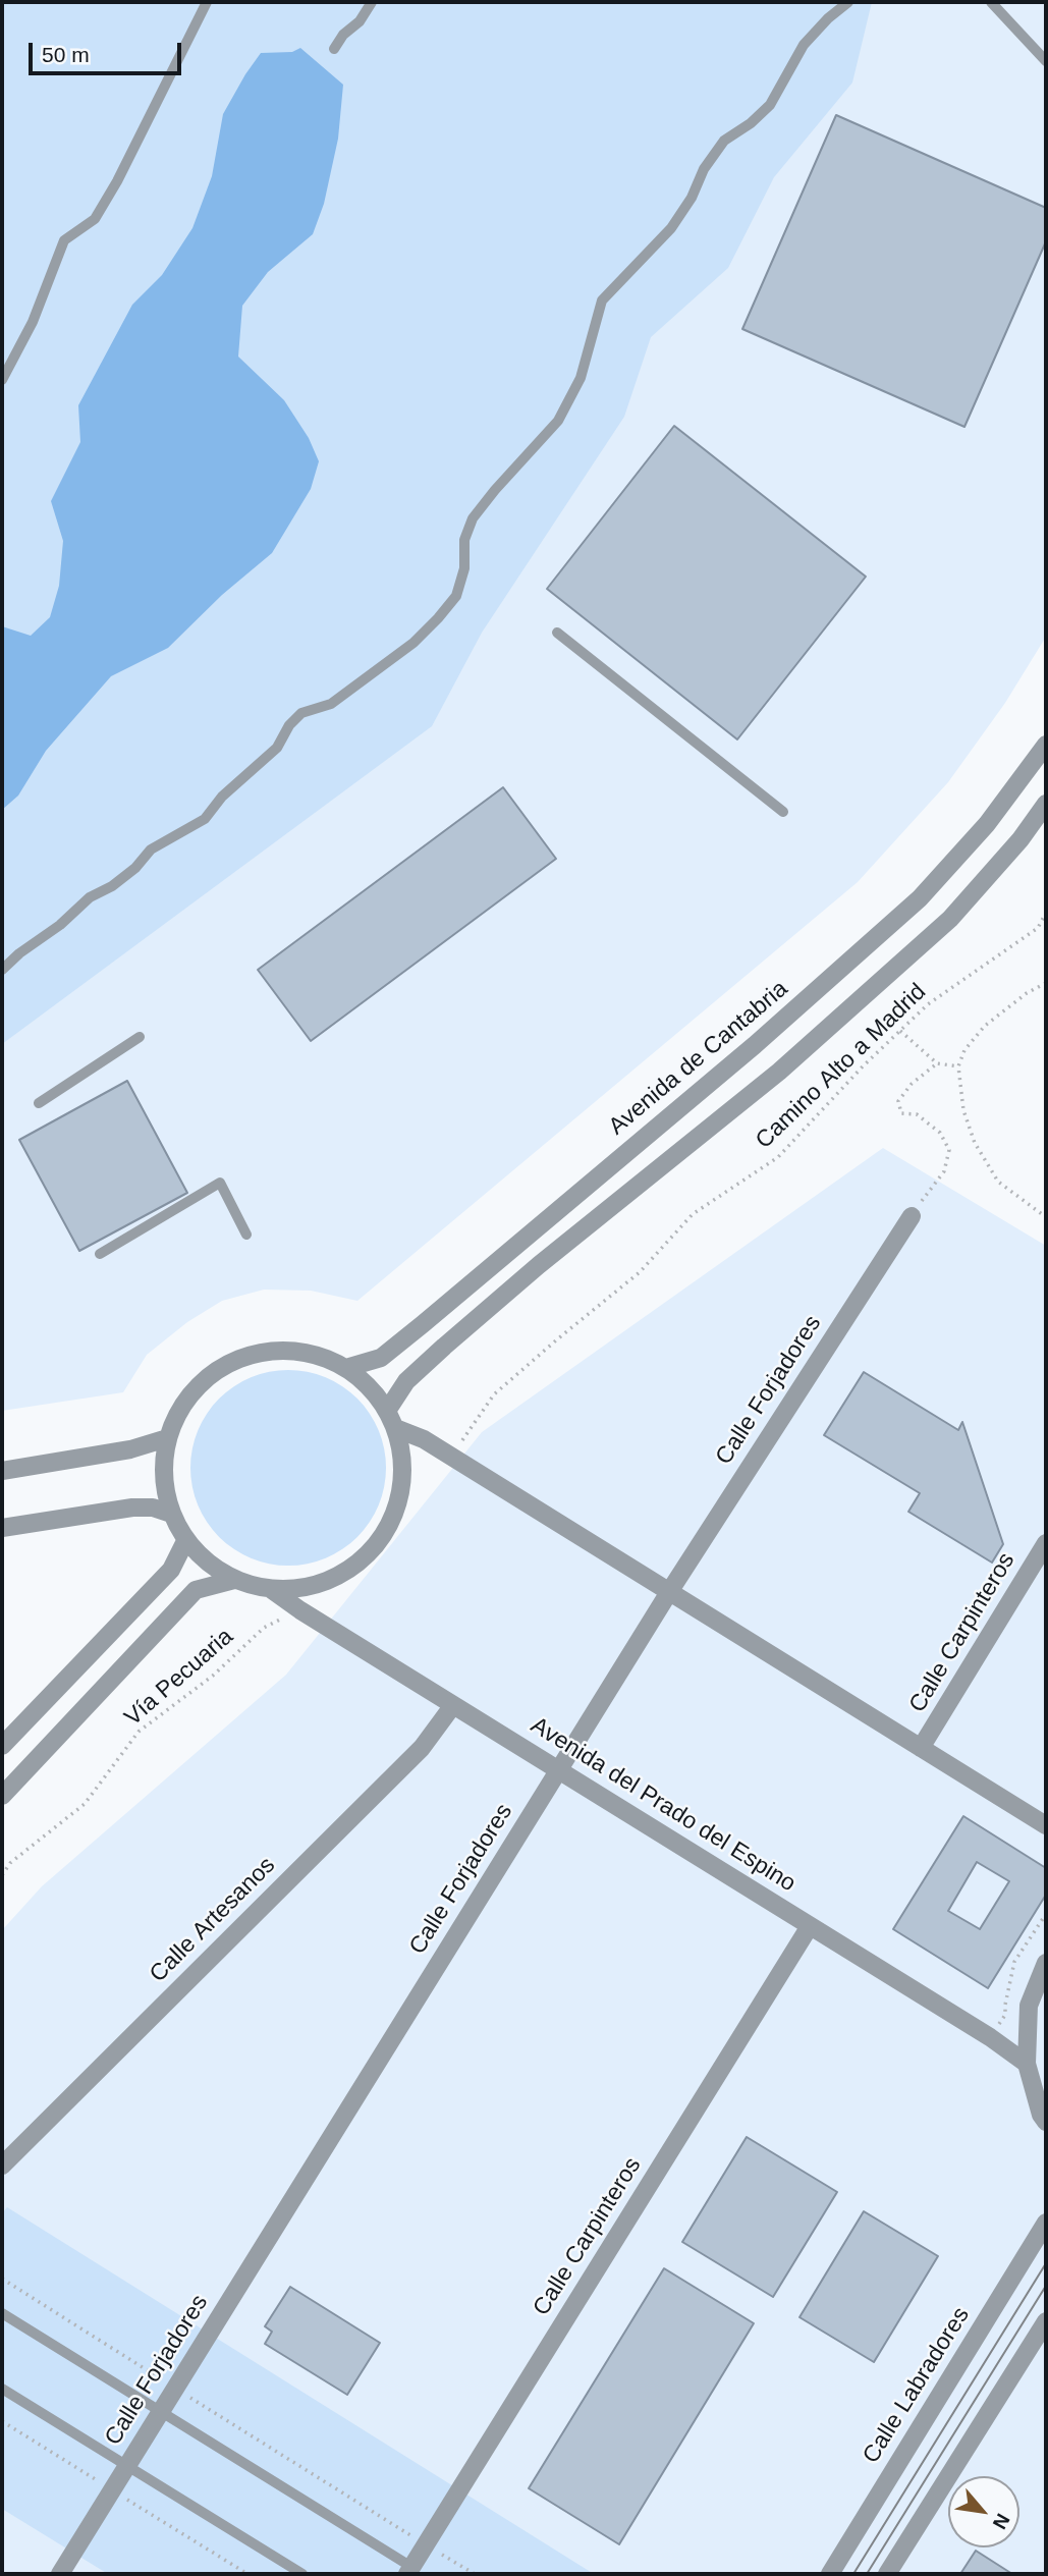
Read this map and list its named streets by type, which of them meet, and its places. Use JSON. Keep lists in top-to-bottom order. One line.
{"streets":{"street":["Avenida de Cantabria","Calle Forjadores","Calle Carpinteros","Avenida del Prado del Espino","Calle Artesanos","Calle Labradores"],"path":["Camino Alto a Madrid","Vía Pecuaria"]},"crossings":[["Avenida de Cantabria","Avenida del Prado del Espino"],["Calle Forjadores","Avenida del Prado del Espino"],["Calle Carpinteros","Avenida del Prado del Espino"],["Vía Pecuaria","Avenida del Prado del Espino"],["Avenida del Prado del Espino","Calle Artesanos"]],"scale_bar":"50 m","north":"bottom right"}
